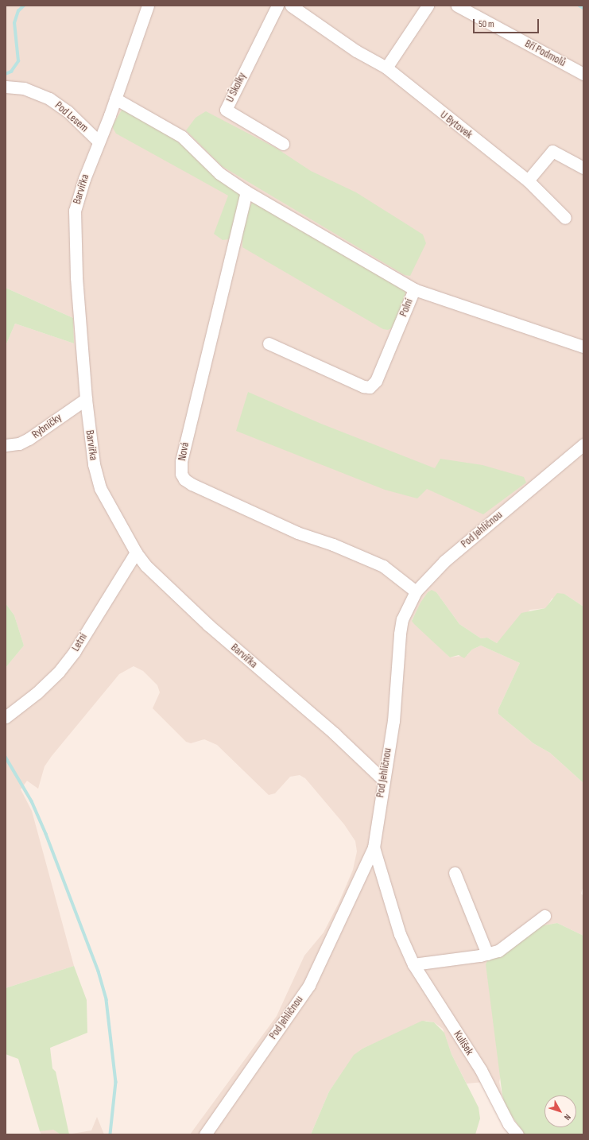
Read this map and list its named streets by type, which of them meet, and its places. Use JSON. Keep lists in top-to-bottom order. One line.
{"streets":{"street":["Bří Podmolů","U Školky","Pod Lesem","U Bytovek","Barvířka","Polní","Rybníčky","Nová","Pod Jehličnou","Letní","Kulíšek"]},"crossings":[["Pod Lesem","Barvířka"],["Barvířka","Rybníčky"],["Barvířka","Pod Jehličnou"],["Barvířka","Letní"],["Nová","Pod Jehličnou"],["Pod Jehličnou","Kulíšek"]],"scale_bar":"50 m","north":"bottom right"}
